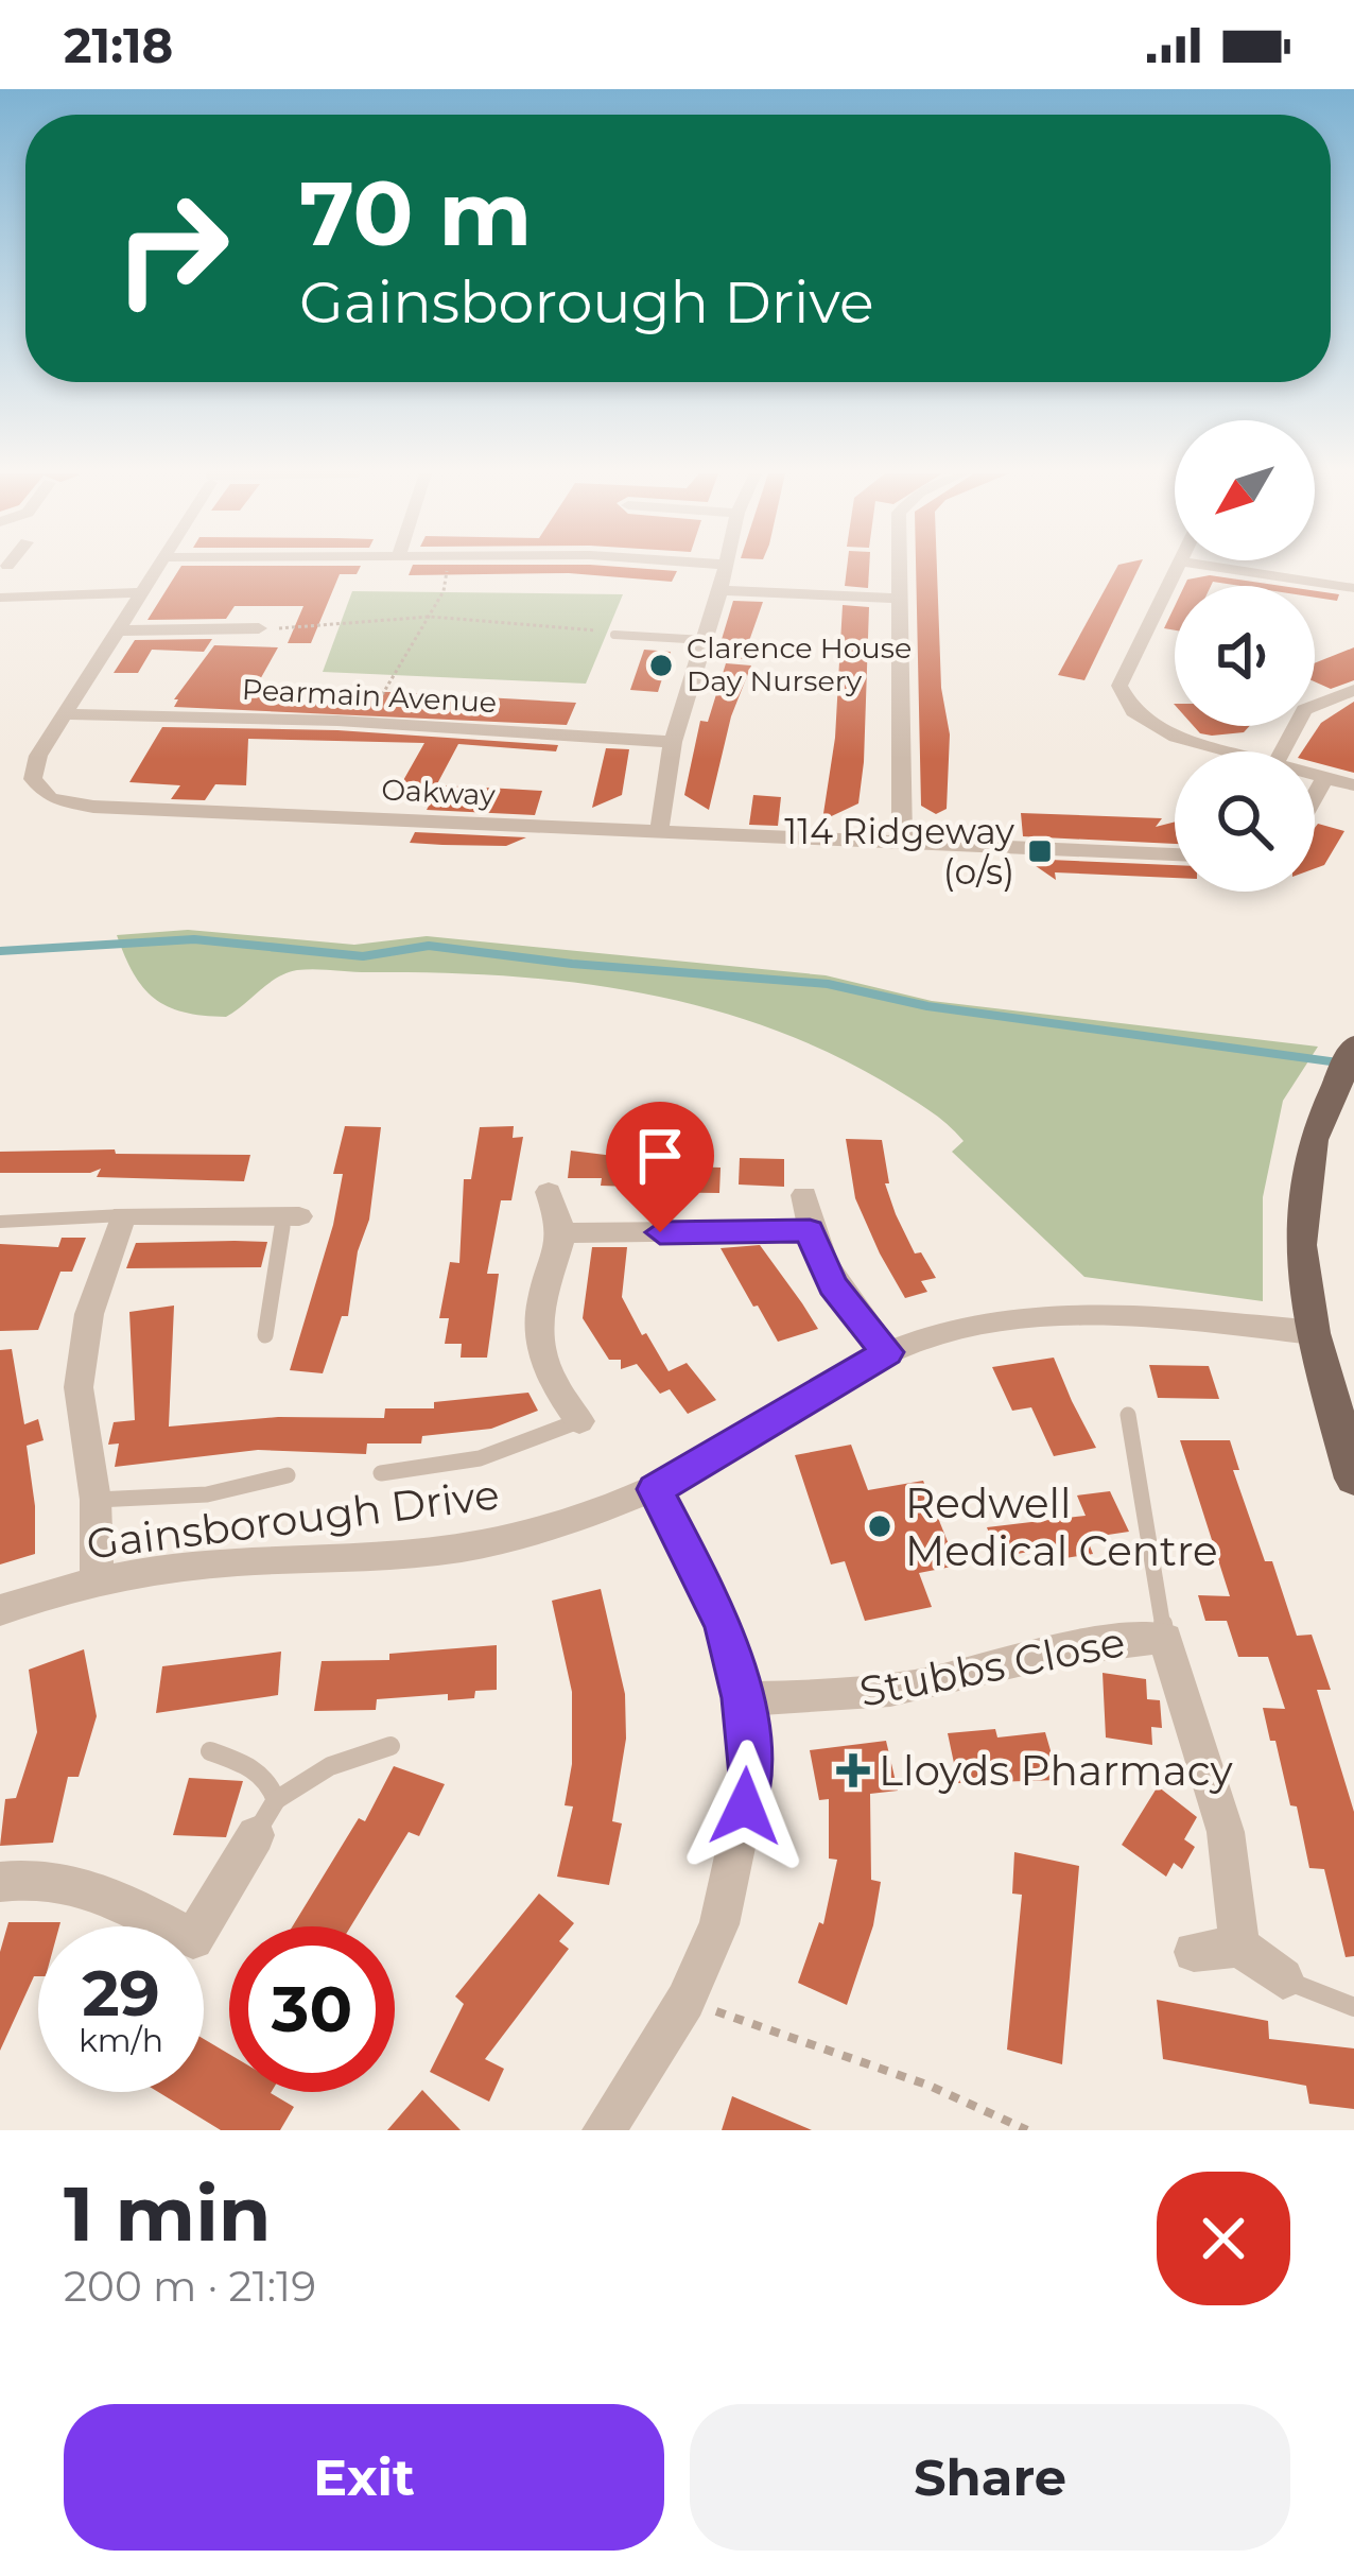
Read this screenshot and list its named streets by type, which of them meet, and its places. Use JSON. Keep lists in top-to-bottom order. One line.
{"streets":{"street":["Pearmain Avenue","Oakway","Gainsborough Drive","Stubbs Close"]},"crossings":[["Pearmain Avenue","Oakway"]],"places":{"other":["Clarence House Day Nursery","Redwell Medical Centre"],"transit":["114 Ridgeway (o/s)"],"health":["Lloyds Pharmacy"]},"north":"bottom left","page":{"status":"21:18","turn":["70 m","Gainsborough Drive"],"speed":"29 km/h","limit":"30","heading":["1 min","200 m · 21:19"],"buttons":["Exit","Share"]}}
